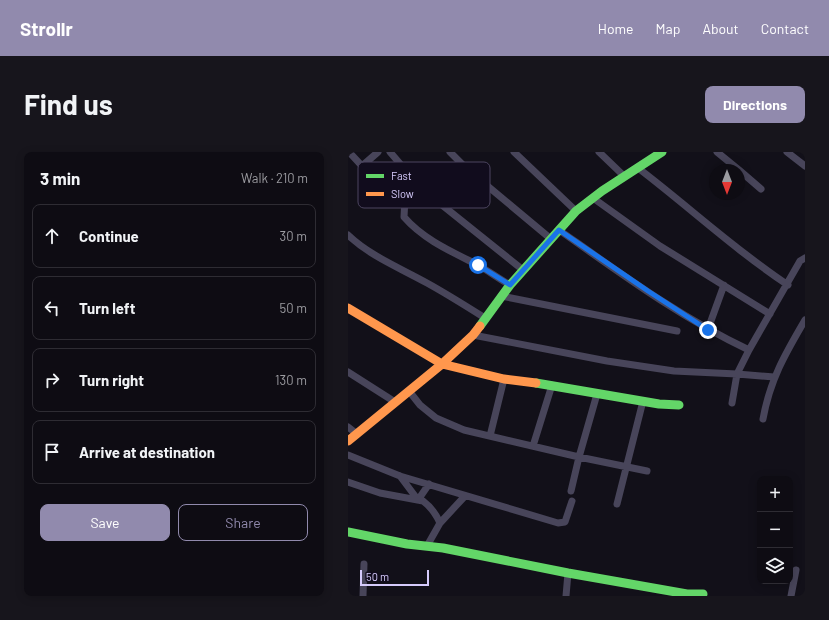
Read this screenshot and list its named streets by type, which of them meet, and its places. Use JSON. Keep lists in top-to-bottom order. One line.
{"legend":["Fast","Slow"],"scale_bar":"50 m","north":"bottom","page":{"header":"Strollr","nav":["Home","Map","About","Contact"],"buttons":["Directions",["Save","Share"]],"title":"Find us","heading":["3 min","Walk · 210 m"],"list":[["Continue","30 m"],["Turn left","50 m"],["Turn right","130 m"],"Arrive at destination"],"map_buttons":["+","−"],"scale":"50 m"}}
